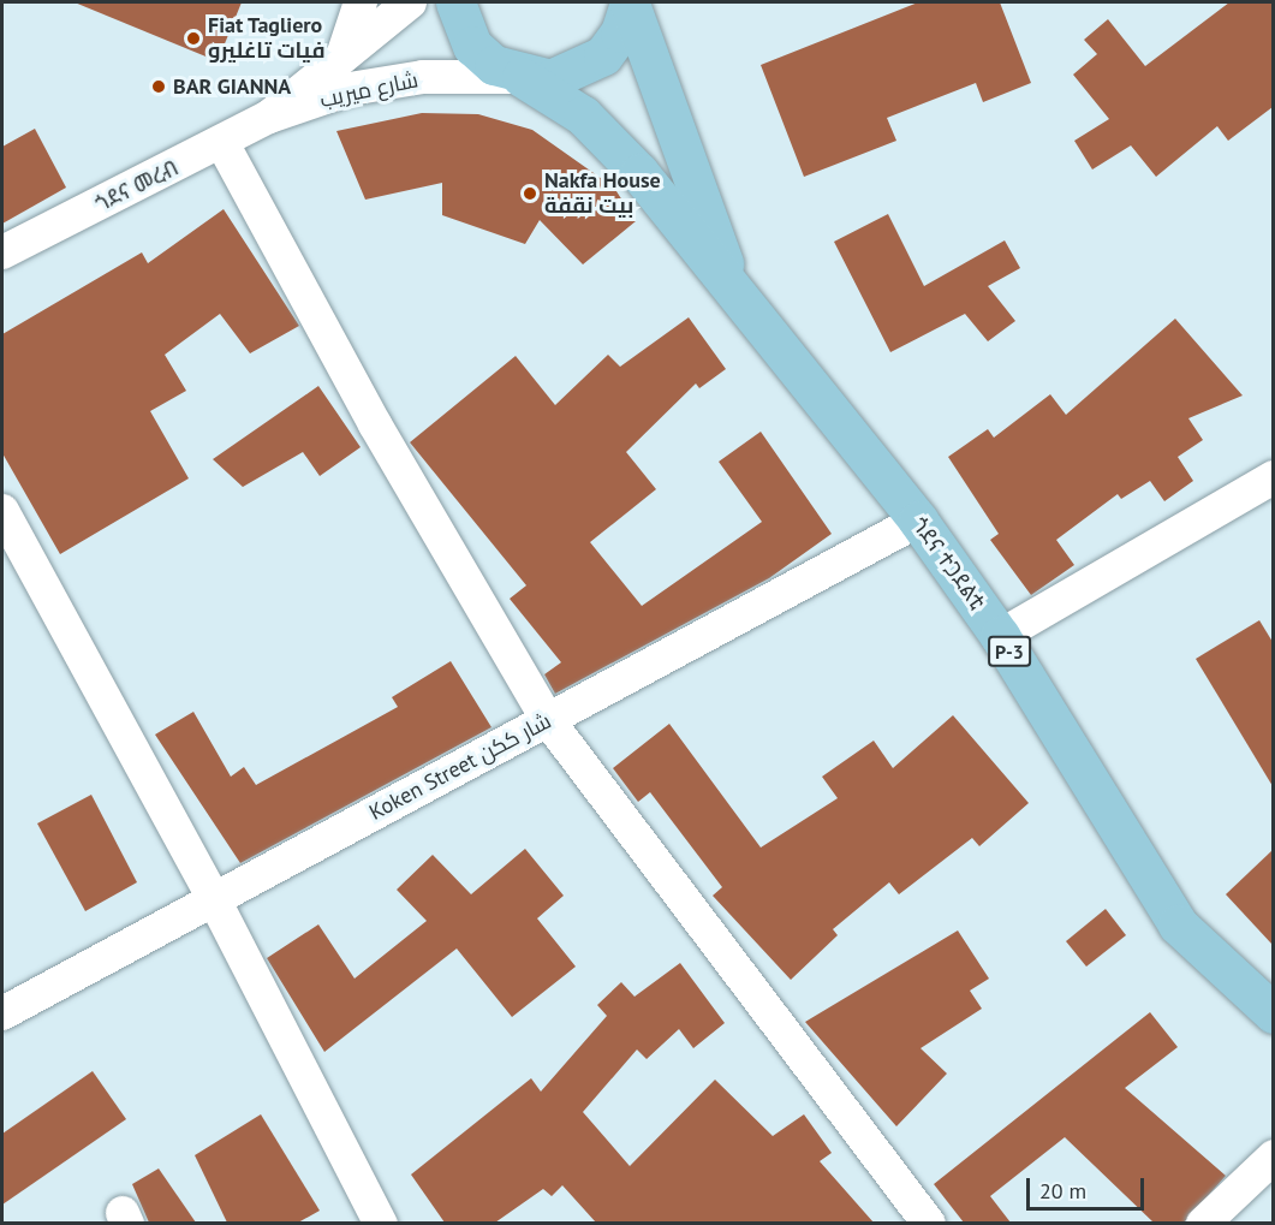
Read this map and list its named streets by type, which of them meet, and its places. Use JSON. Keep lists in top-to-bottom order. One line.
{"streets":{"main road":["ጎደና ተጋደልቲ","P-3"],"street":["شارع ميريب","ጎደና መረብ","Koken Street شار ككن"]},"crossings":[["شارع ميريب","ጎደና መረብ"],["شارع ميريب","ጎደና ተጋደልቲ"],["ጎደና ተጋደልቲ","Koken Street شار ككن"]],"places":["Fiat Tagliero فيات تاغليرو","BAR GIANNA","Nakfa House بيت نقفة"],"scale_bar":"20 m"}
